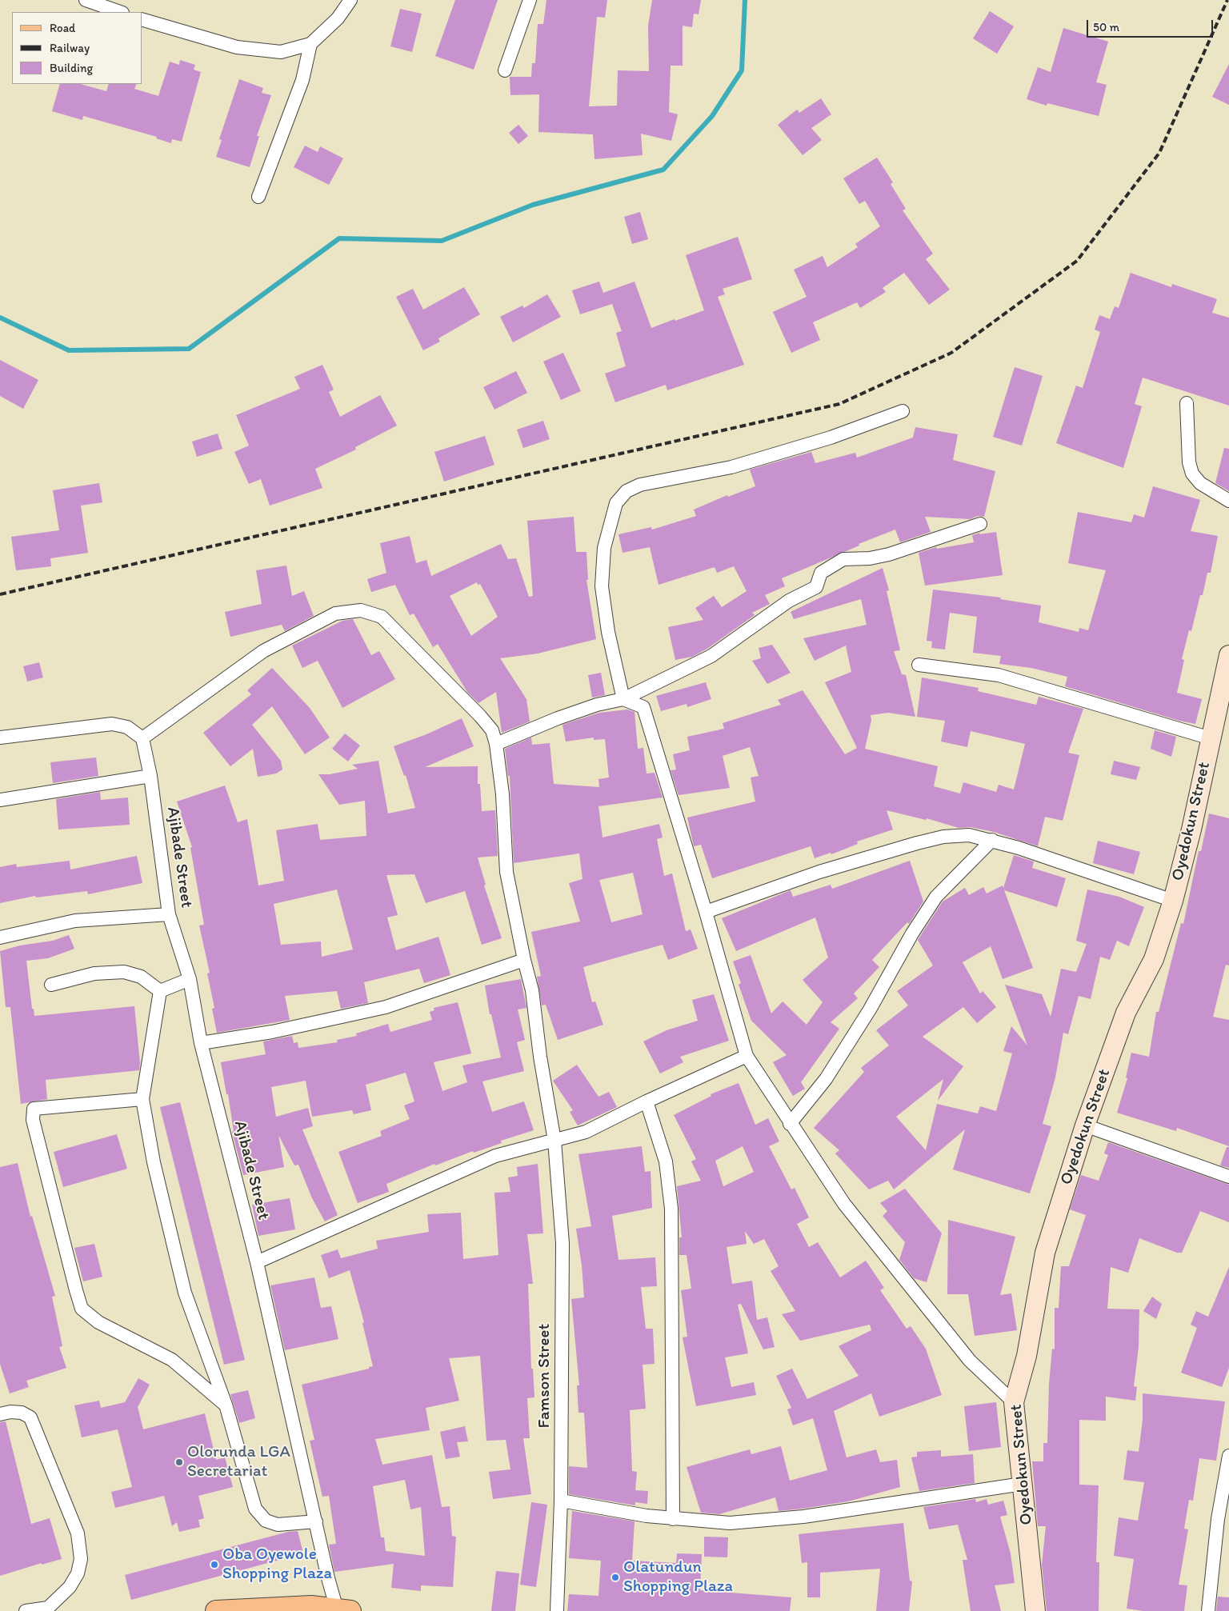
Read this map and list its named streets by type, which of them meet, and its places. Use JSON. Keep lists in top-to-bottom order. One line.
{"streets":{"street":["Oyedokun Street","Ajibade Street","Famson Street"]},"crossings":[["Ajibade Street","Famson Street"]],"places":["Olorunda LGA Secretariat","Oba Oyewole Shopping Plaza","Olatundun Shopping Plaza"],"legend":["Road","Railway","Building"],"scale_bar":"50 m"}
